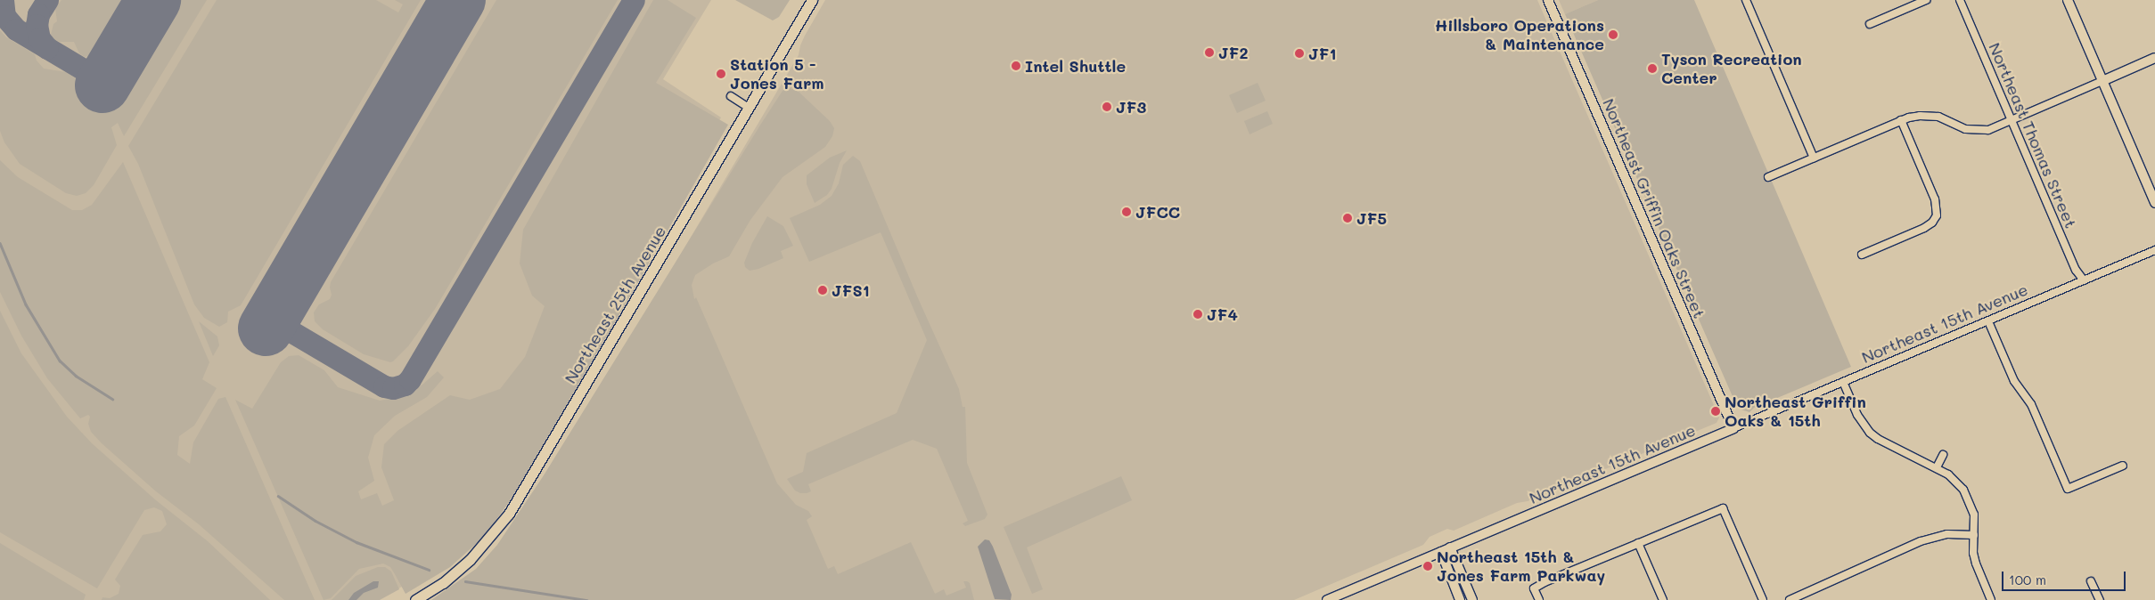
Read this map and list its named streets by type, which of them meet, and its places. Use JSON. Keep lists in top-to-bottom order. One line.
{"streets":{"main road":["Northeast 25th Avenue"],"street":["Northeast Thomas Street","Northeast Griffin Oaks Street","Northeast 15th Avenue"]},"crossings":[["Northeast Thomas Street","Northeast 15th Avenue"],["Northeast Griffin Oaks Street","Northeast 15th Avenue"]],"places":["Hillsboro Operations & Maintenance","JF2","JF1","Intel Shuttle","Tyson Recreation Center","Station 5 - Jones Farm","JF3","JFCC","JF5","JFS1","JF4","Northeast Griffin Oaks & 15th","Northeast 15th & Jones Farm Parkway"],"scale_bar":"100 m"}
